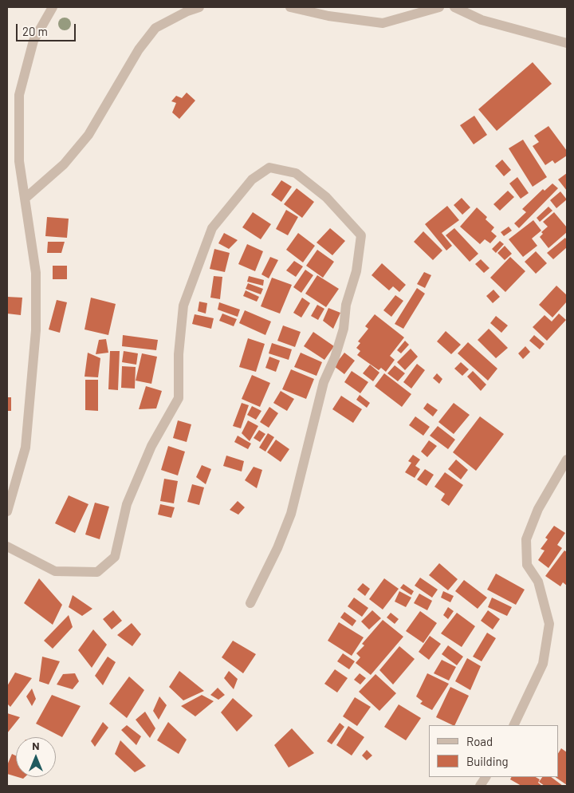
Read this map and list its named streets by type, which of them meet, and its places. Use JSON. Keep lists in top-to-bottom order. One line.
{"legend":["Road","Building"],"scale_bar":"20 m","north":"top"}
